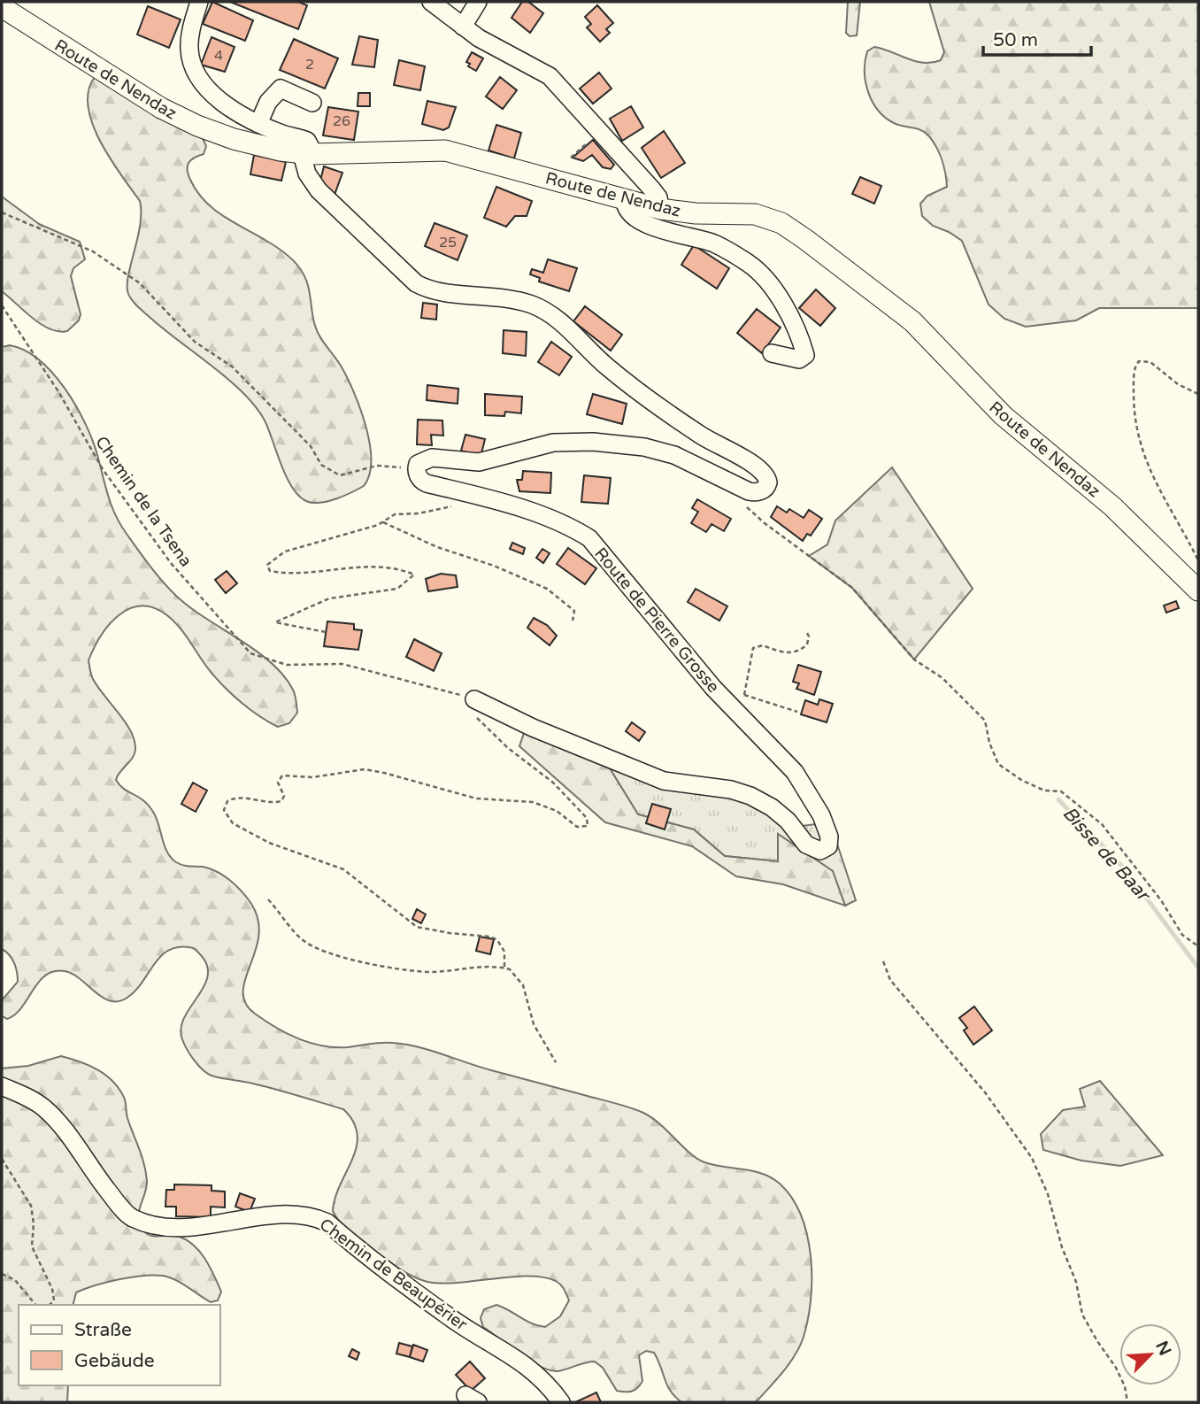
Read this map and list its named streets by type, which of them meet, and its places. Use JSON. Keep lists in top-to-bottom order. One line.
{"streets":{"main road":["Route de Nendaz"],"street":["Route de Pierre Grosse","Chemin de Beaupérier"],"path":["Chemin de la Tsena"]},"crossings":[["Chemin de la Tsena","Route de Pierre Grosse"]],"water":["Bisse de Baar"],"house_numbers":["4","2","26","25"],"legend":["Straße","Gebäude"],"scale_bar":"50 m","north":"top right"}
